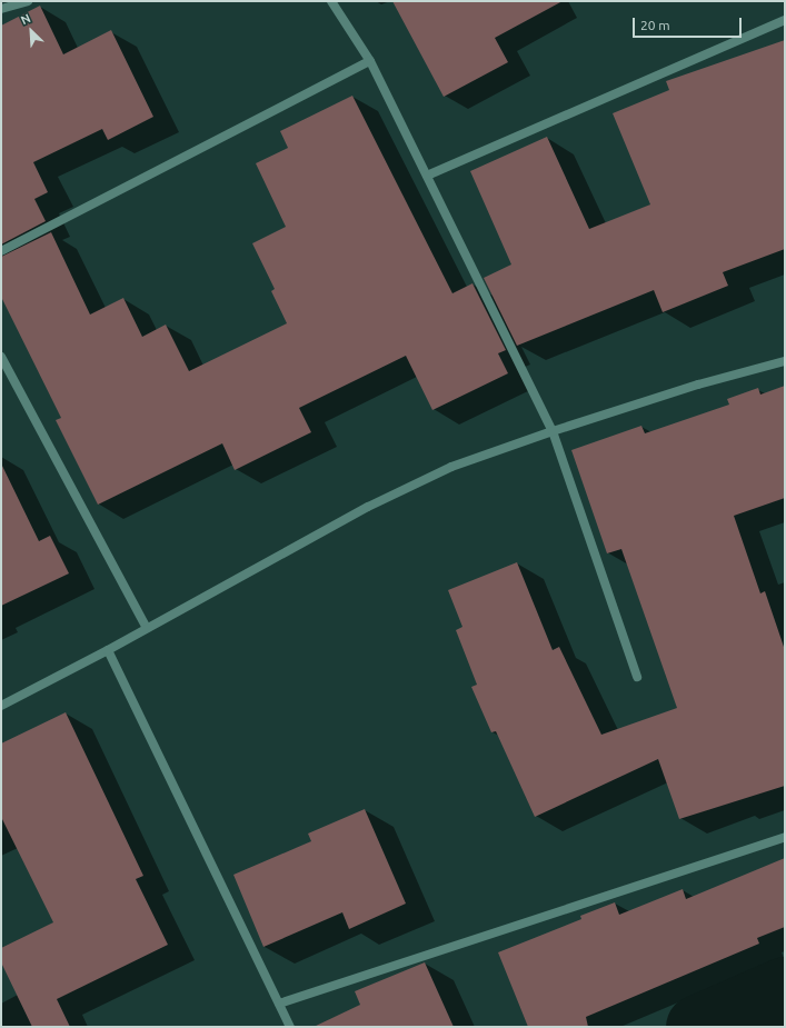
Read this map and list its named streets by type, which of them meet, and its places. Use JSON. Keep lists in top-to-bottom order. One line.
{"scale_bar":"20 m","north":"top left"}
